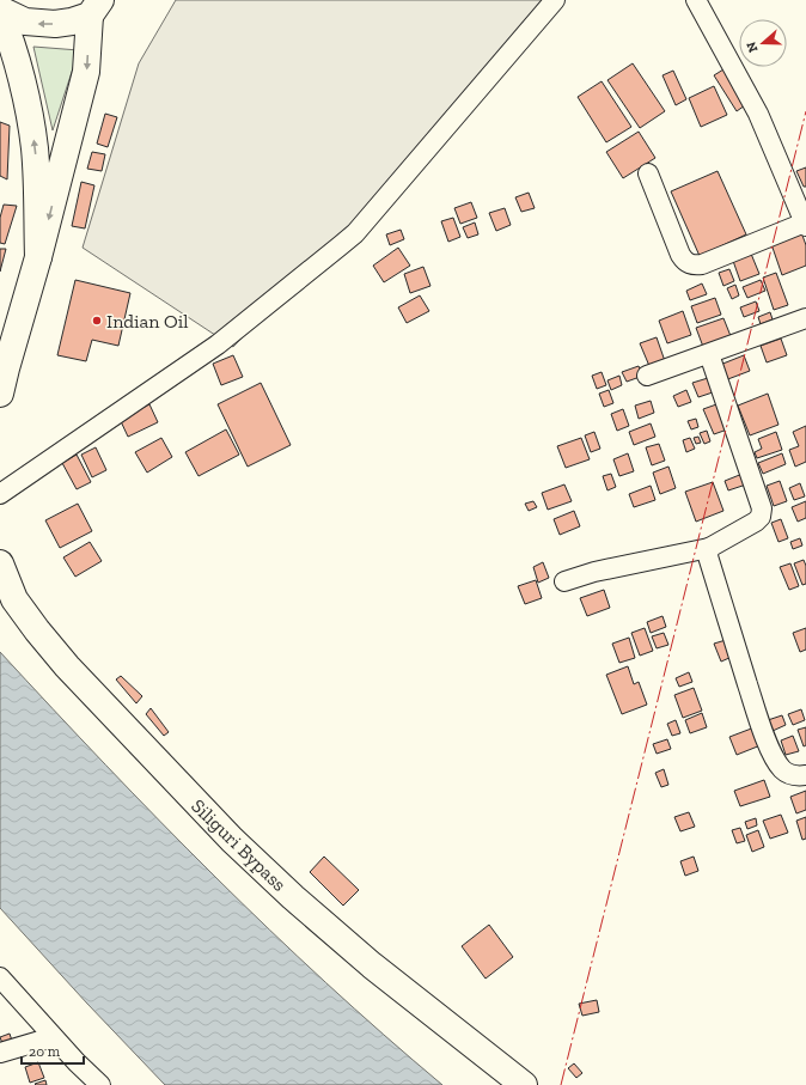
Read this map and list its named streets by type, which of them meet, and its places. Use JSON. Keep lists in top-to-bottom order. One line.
{"streets":{"highway":["Siliguri Bypass"]},"places":["Indian Oil"],"scale_bar":"20 m","north":"left"}
